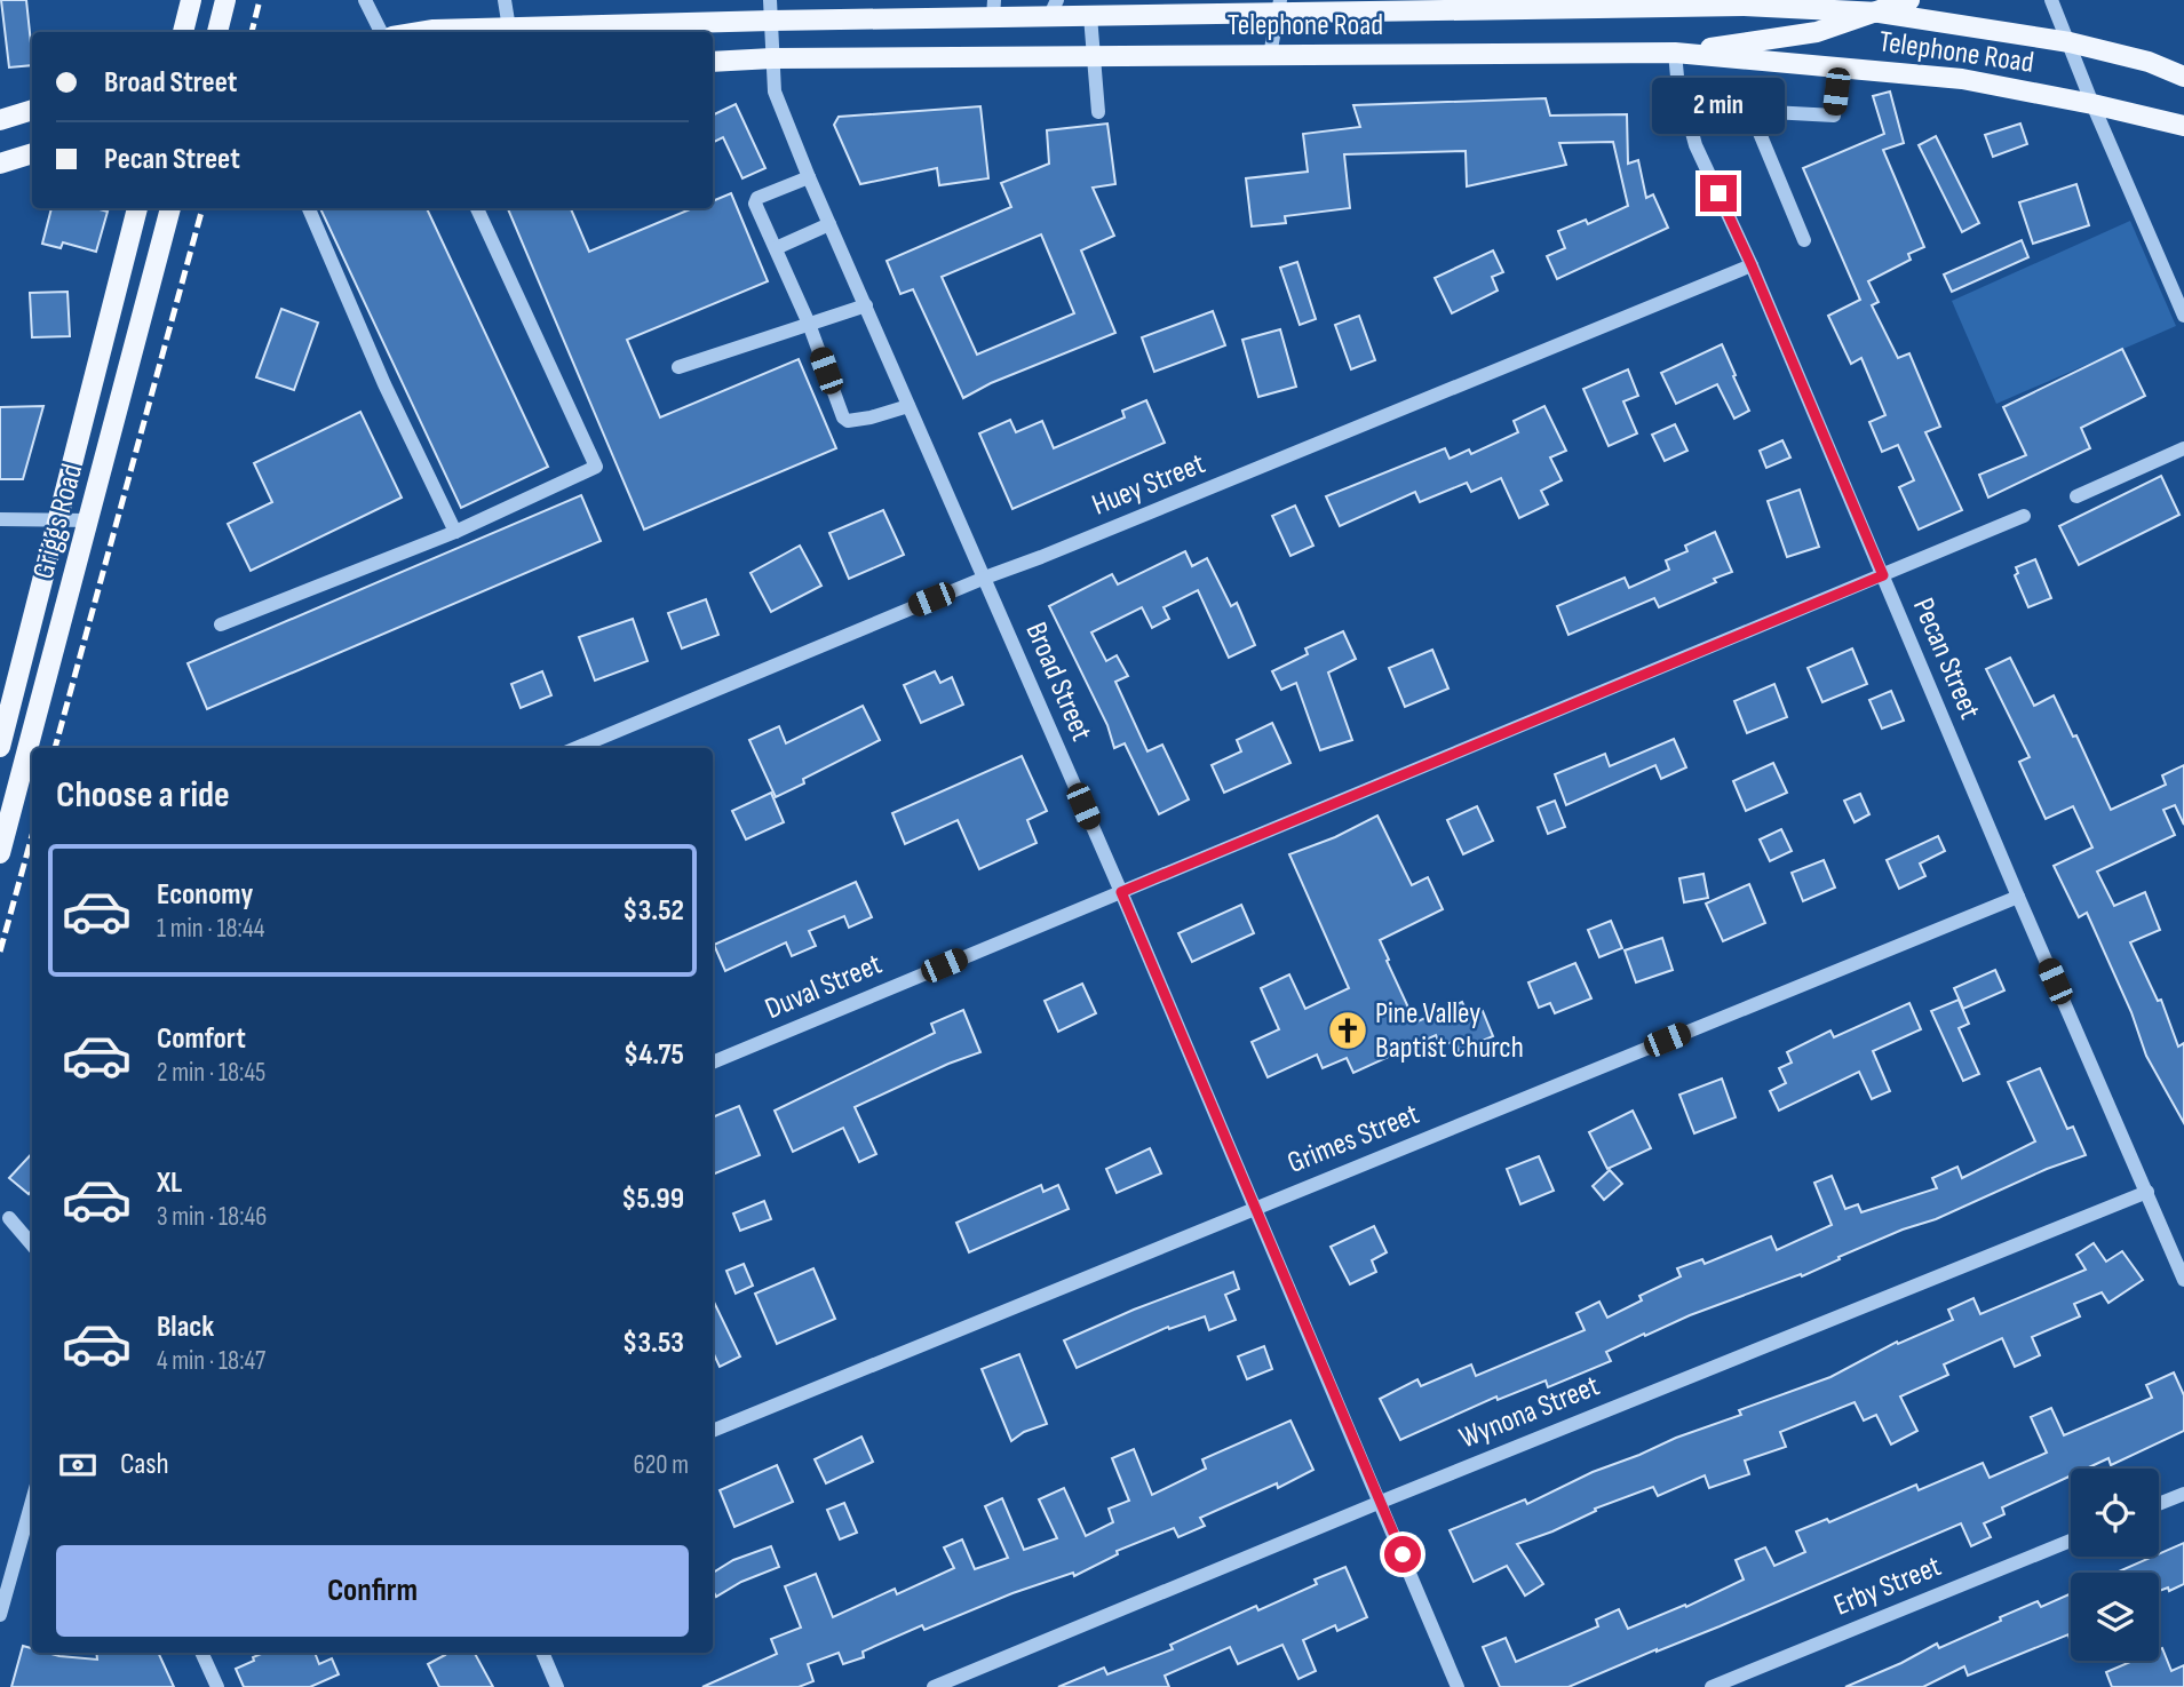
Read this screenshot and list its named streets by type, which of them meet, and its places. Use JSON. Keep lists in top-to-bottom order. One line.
{"streets":{"main road":["Telephone Road","Griggs Road"],"street":["Huey Street","Pecan Street","Broad Street","Duval Street","Grimes Street","Wynona Street","Erby Street"]},"crossings":[["Telephone Road","Pecan Street"],["Telephone Road","Broad Street"],["Huey Street","Pecan Street"],["Huey Street","Broad Street"],["Pecan Street","Duval Street"],["Pecan Street","Grimes Street"],["Pecan Street","Wynona Street"],["Broad Street","Duval Street"],["Broad Street","Grimes Street"],["Broad Street","Wynona Street"]],"places":{"church":["Pine Valley Baptist Church"]},"page":{"banner":["Broad Street","Pecan Street"],"bubble":"2 min","heading":"Choose a ride","list":[{"name":"Economy","note":"1 min · 18:44","value":"$3.52"},{"name":"Comfort","note":"2 min · 18:45","value":"$4.75"},{"name":"XL","note":"3 min · 18:46","value":"$5.99"},{"name":"Black","note":"4 min · 18:47","value":"$3.53"}],"pay":["Cash","620 m"],"buttons":"Confirm"}}
